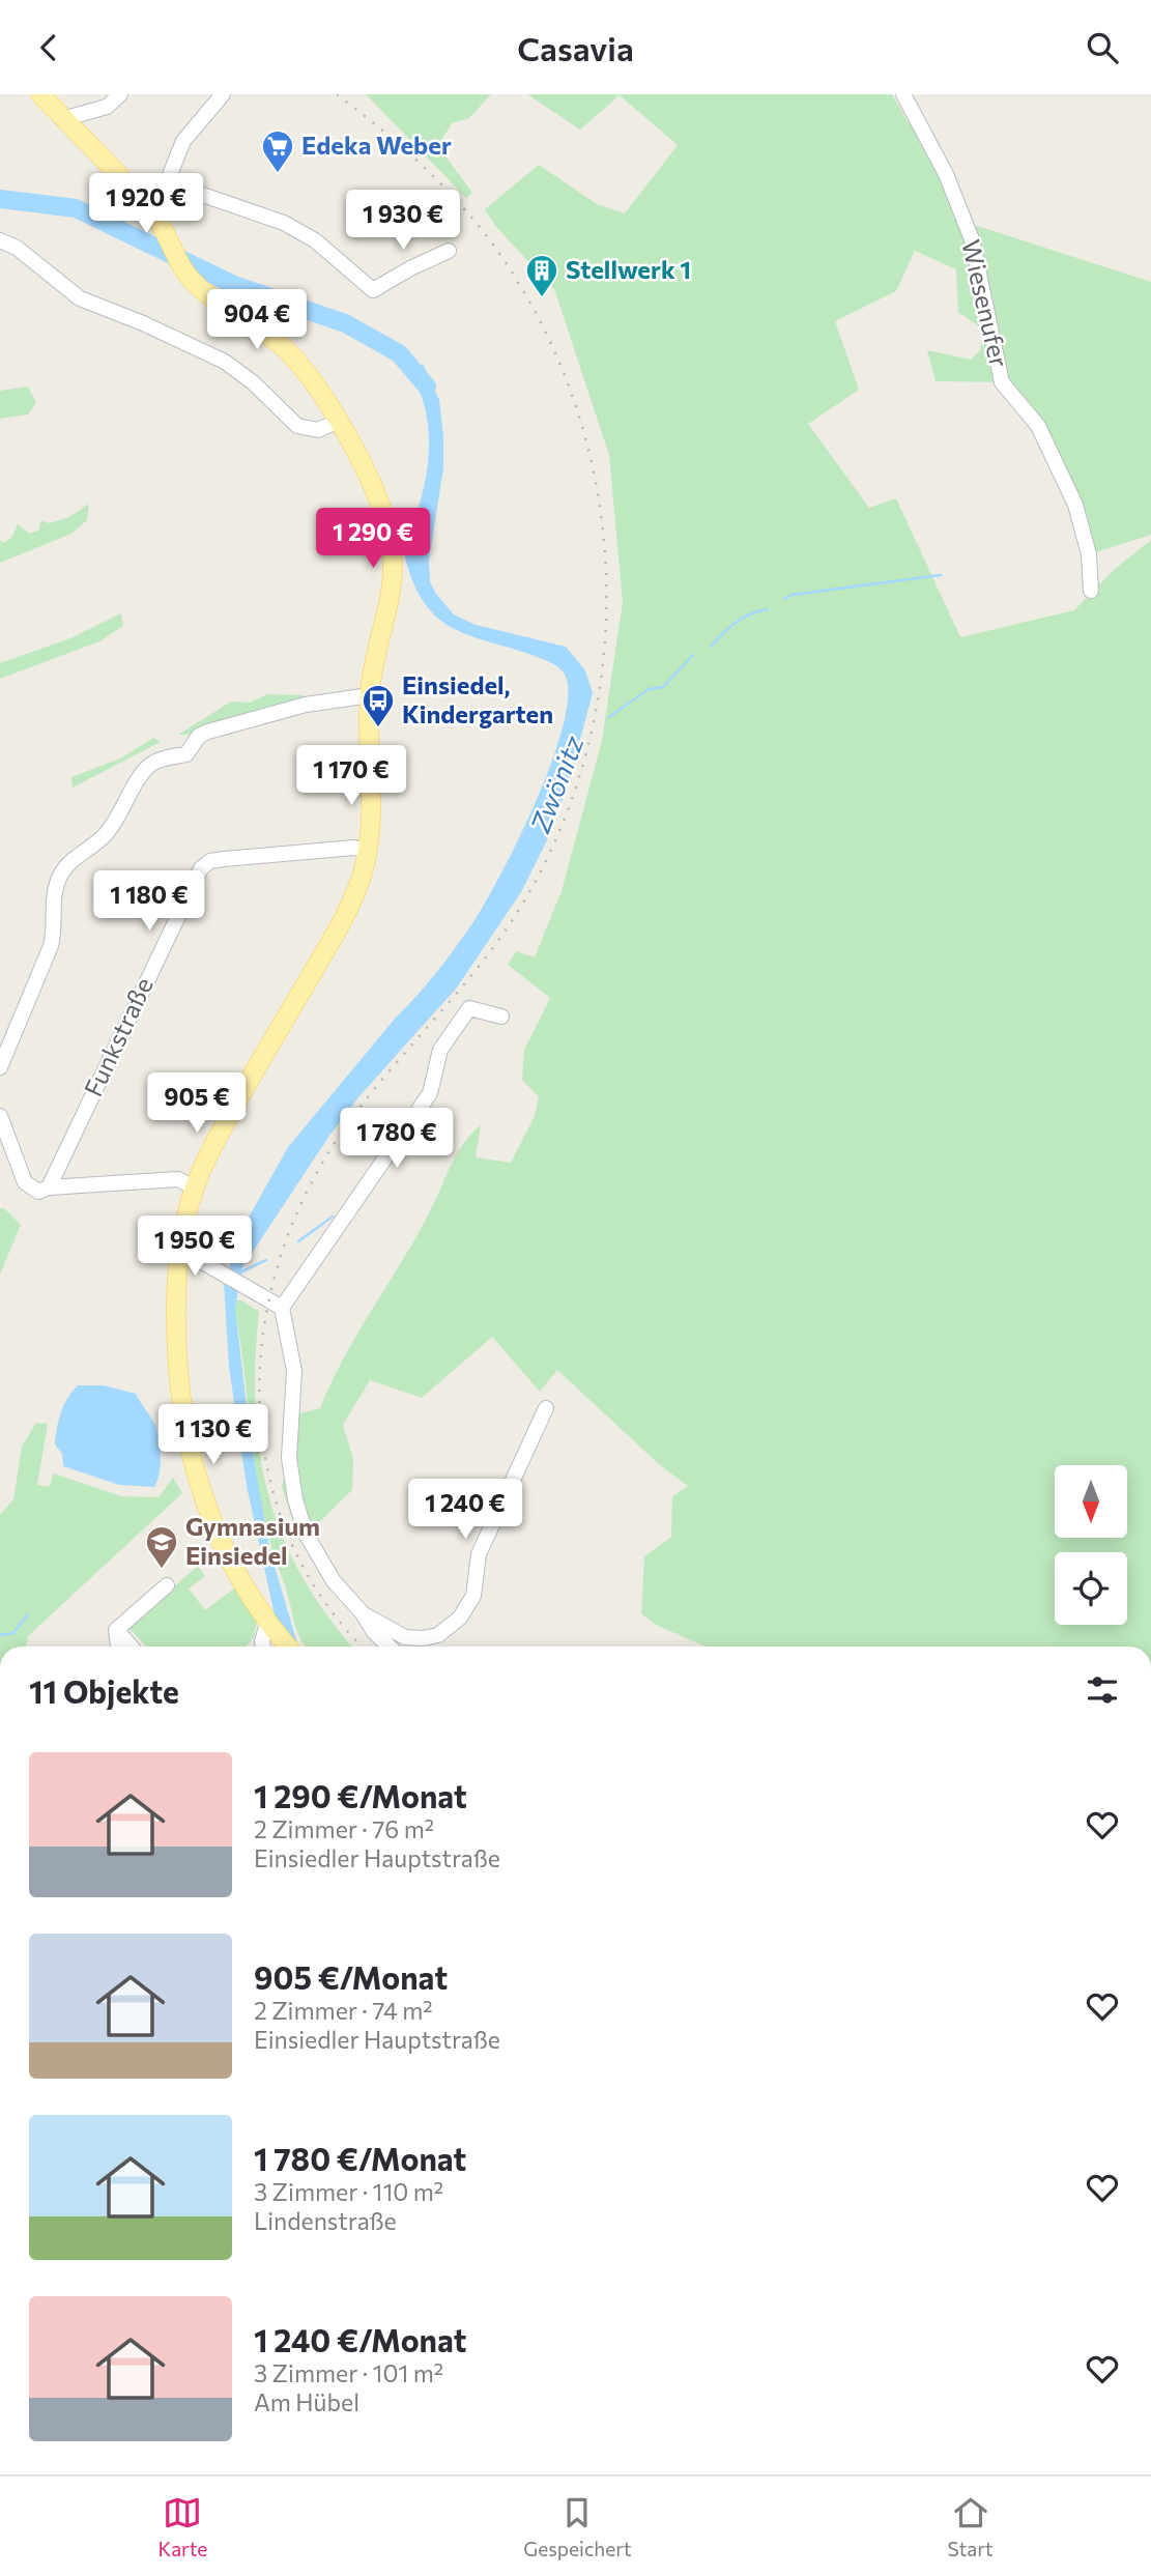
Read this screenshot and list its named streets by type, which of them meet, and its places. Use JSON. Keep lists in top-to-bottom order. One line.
{"streets":{"street":["Wiesenufer","Funkstraße"]},"water":["Zwönitz"],"places":{"supermarket":["Edeka Weber"],"building":["Stellwerk 1"],"bus stop":["Einsiedel, Kindergarten"],"school or university":["Gymnasium Einsiedel"]},"north":"bottom","page":{"header":"Casavia","price":["1 920 €","1 930 €","904 €","1 290 €","1 170 €","1 180 €","905 €","1 780 €","1 950 €","1 130 €","1 240 €"],"heading":"11 Objekte","list":[{"name":"1 290 €/Monat","note":"2 Zimmer · 76 m² · Einsiedler Hauptstraße"},{"name":"905 €/Monat","note":"2 Zimmer · 74 m² · Einsiedler Hauptstraße"},{"name":"1 780 €/Monat","note":"3 Zimmer · 110 m² · Lindenstraße"},{"name":"1 240 €/Monat","note":"3 Zimmer · 101 m² · Am Hübel"}],"tabs":["Karte","Gespeichert","Start"]}}
